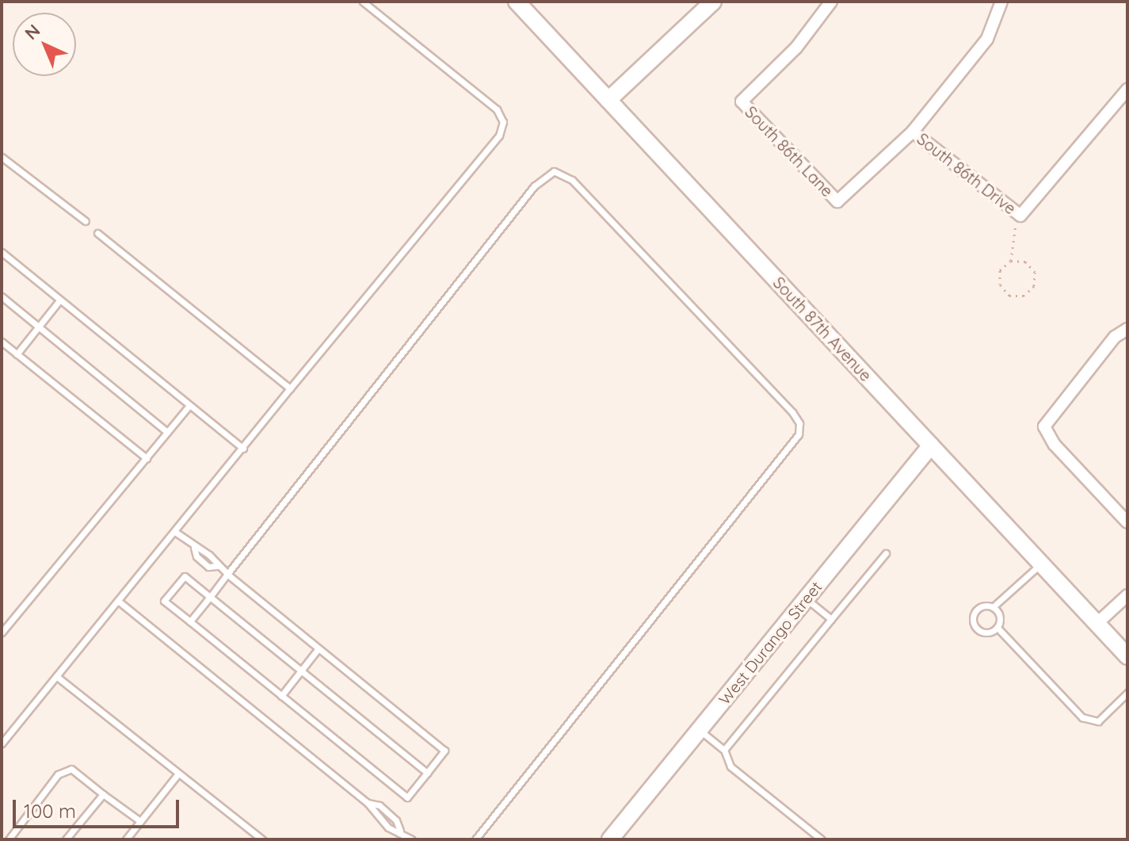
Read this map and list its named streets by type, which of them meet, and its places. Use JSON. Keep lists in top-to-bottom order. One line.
{"streets":{"street":["South 86th Lane","South 86th Drive","South 87th Avenue","West Durango Street"]},"crossings":[["South 86th Lane","South 86th Drive"],["South 87th Avenue","West Durango Street"]],"scale_bar":"100 m","north":"top left"}
